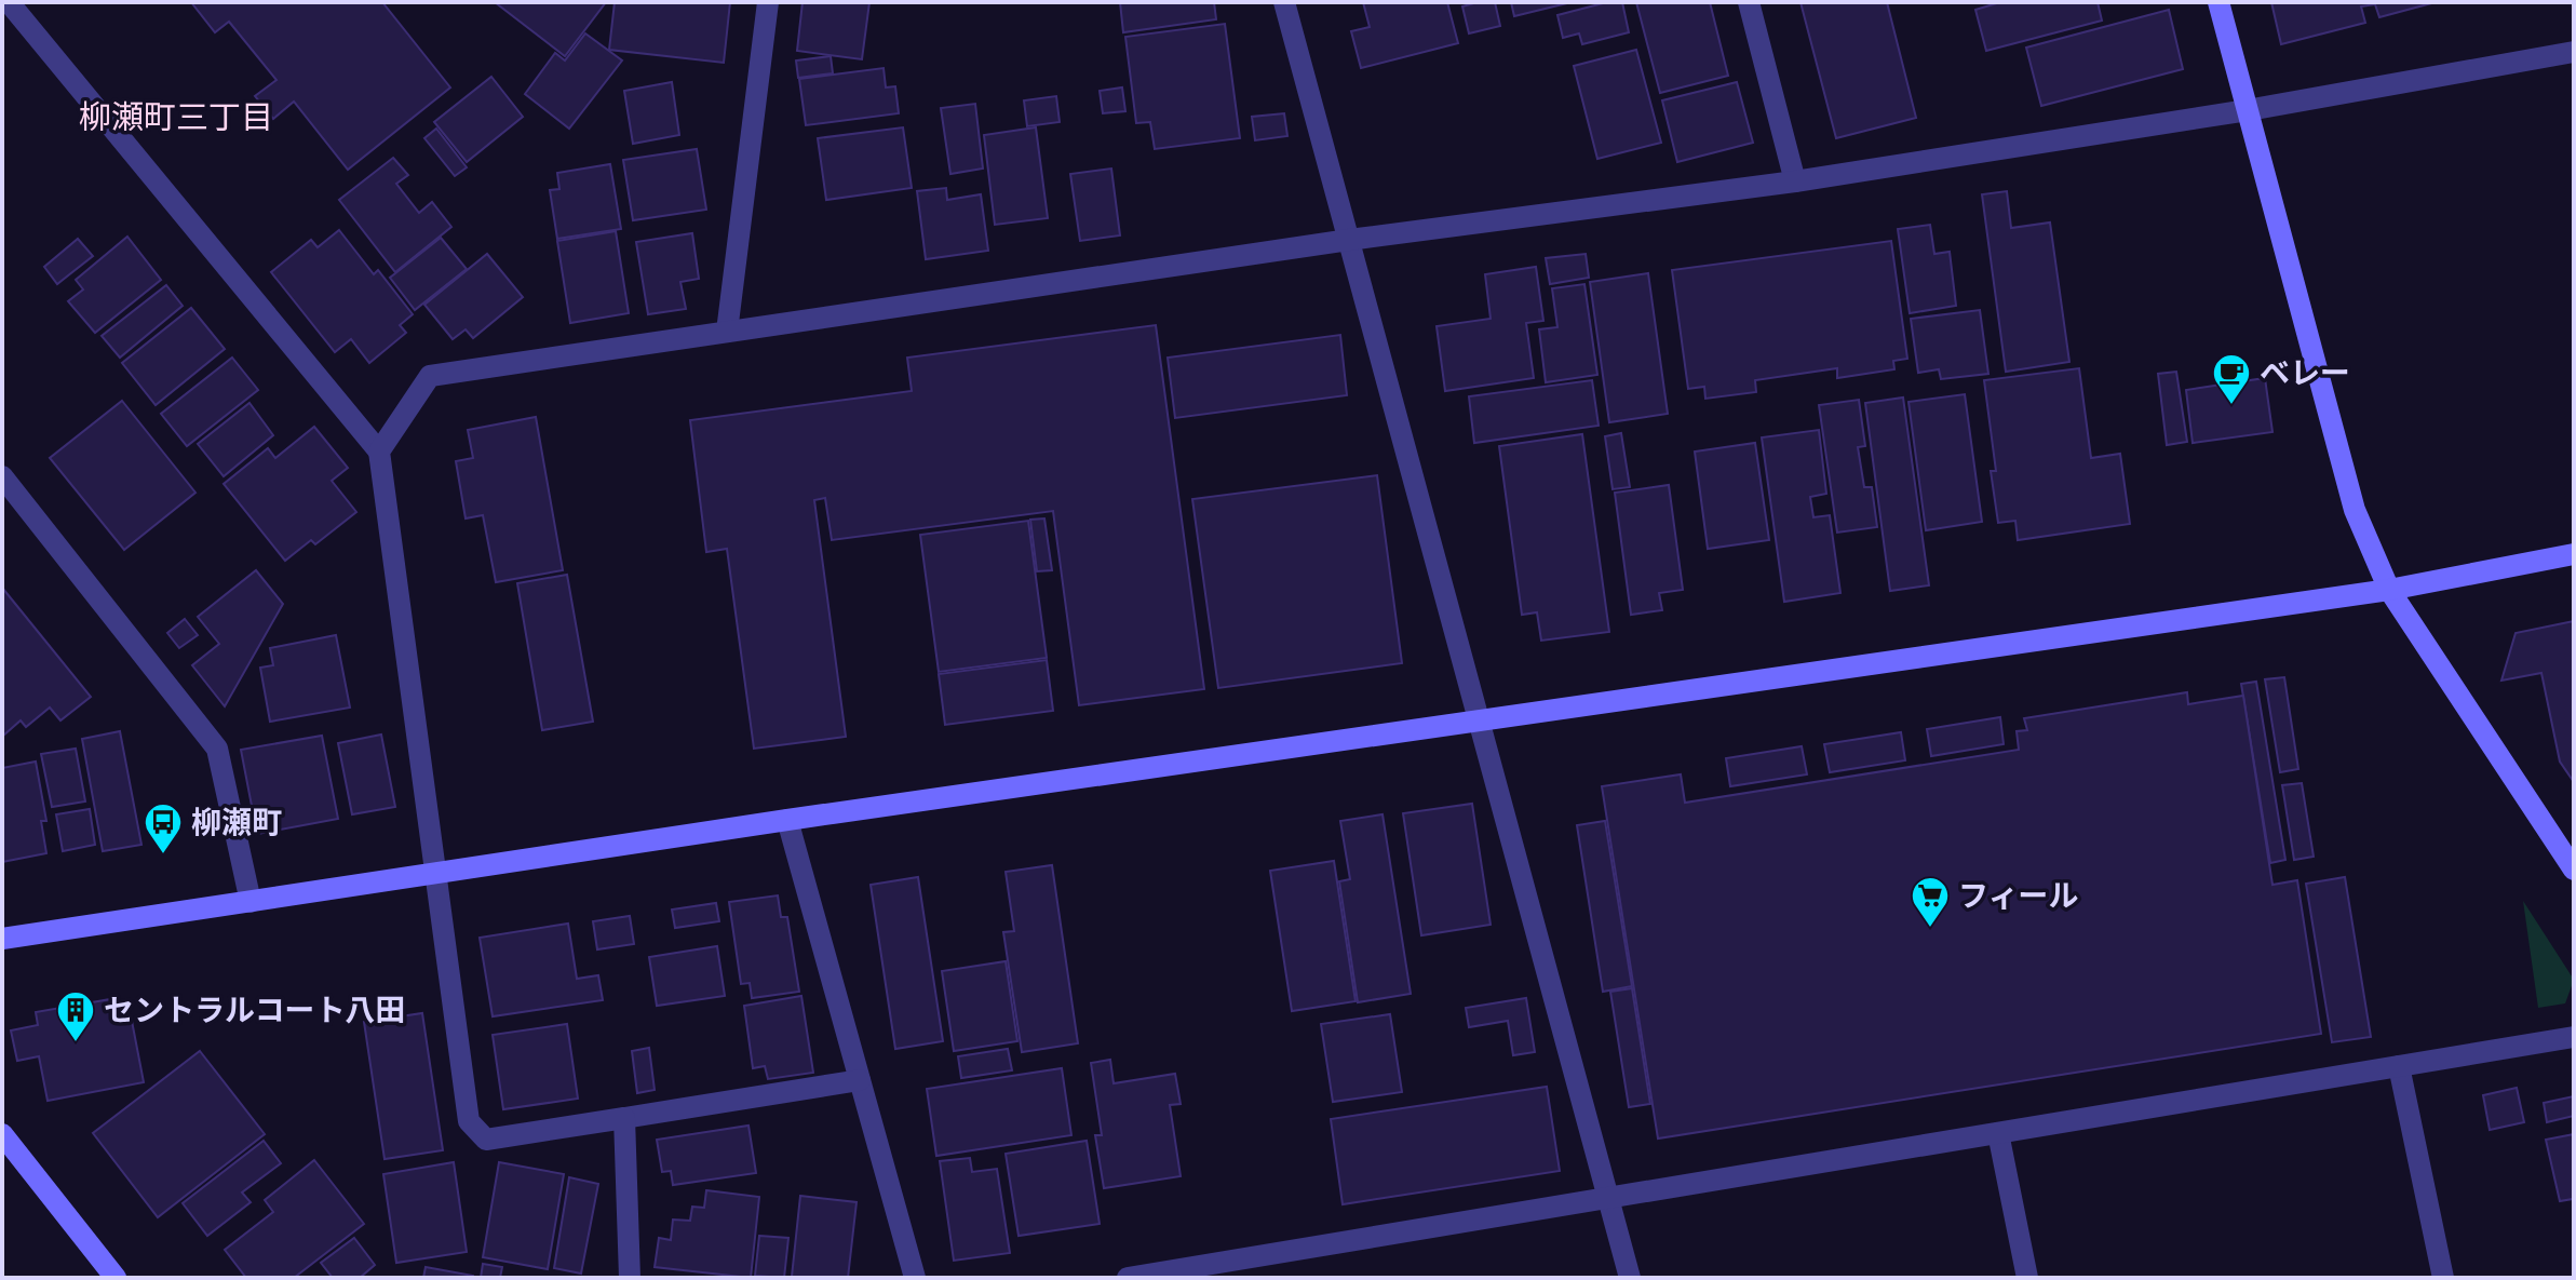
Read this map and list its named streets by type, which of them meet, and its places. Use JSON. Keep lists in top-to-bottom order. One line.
{"districts":["柳瀬町三丁目"],"places":{"cafe":["ベレー"],"bus stop":["柳瀬町"],"supermarket":["フィール"],"building":["セントラルコート八田"]}}
